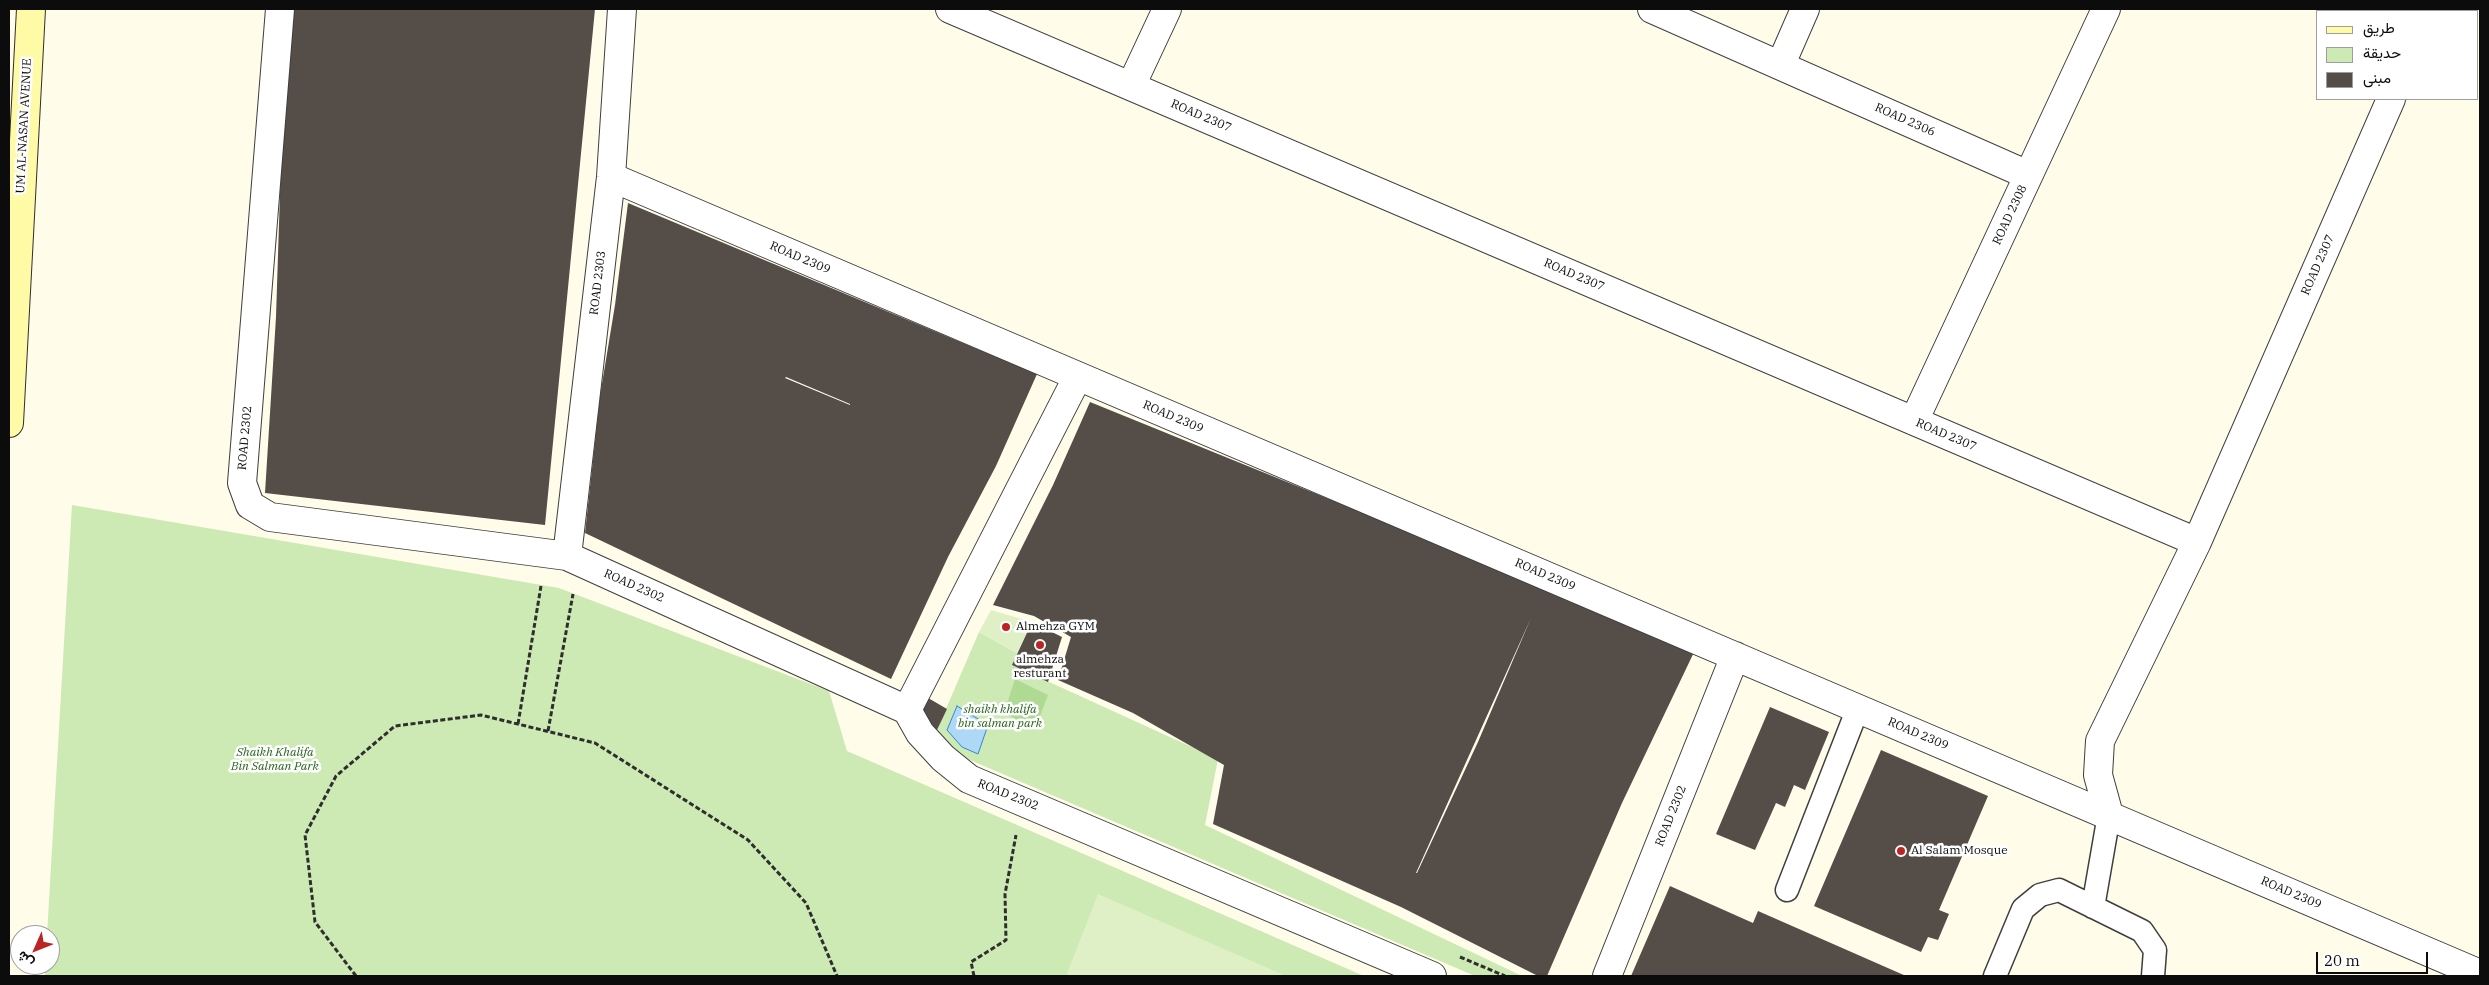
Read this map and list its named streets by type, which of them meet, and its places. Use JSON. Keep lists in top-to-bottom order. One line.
{"streets":{"main road":["UM AL-NASAN AVENUE"],"street":["ROAD 2307","ROAD 2306","ROAD 2308","ROAD 2309","ROAD 2303","ROAD 2302"]},"crossings":[["ROAD 2307","ROAD 2308"],["ROAD 2307","ROAD 2309"],["ROAD 2306","ROAD 2308"],["ROAD 2309","ROAD 2303"],["ROAD 2309","ROAD 2302"],["ROAD 2303","ROAD 2302"]],"parks":["shaikh khalifa bin salman park","Shaikh Khalifa Bin Salman Park"],"places":["Almehza GYM","almehza resturant","Al Salam Mosque"],"legend":["طريق","حديقة","مبنى"],"scale_bar":"20 m","north":"bottom left"}
